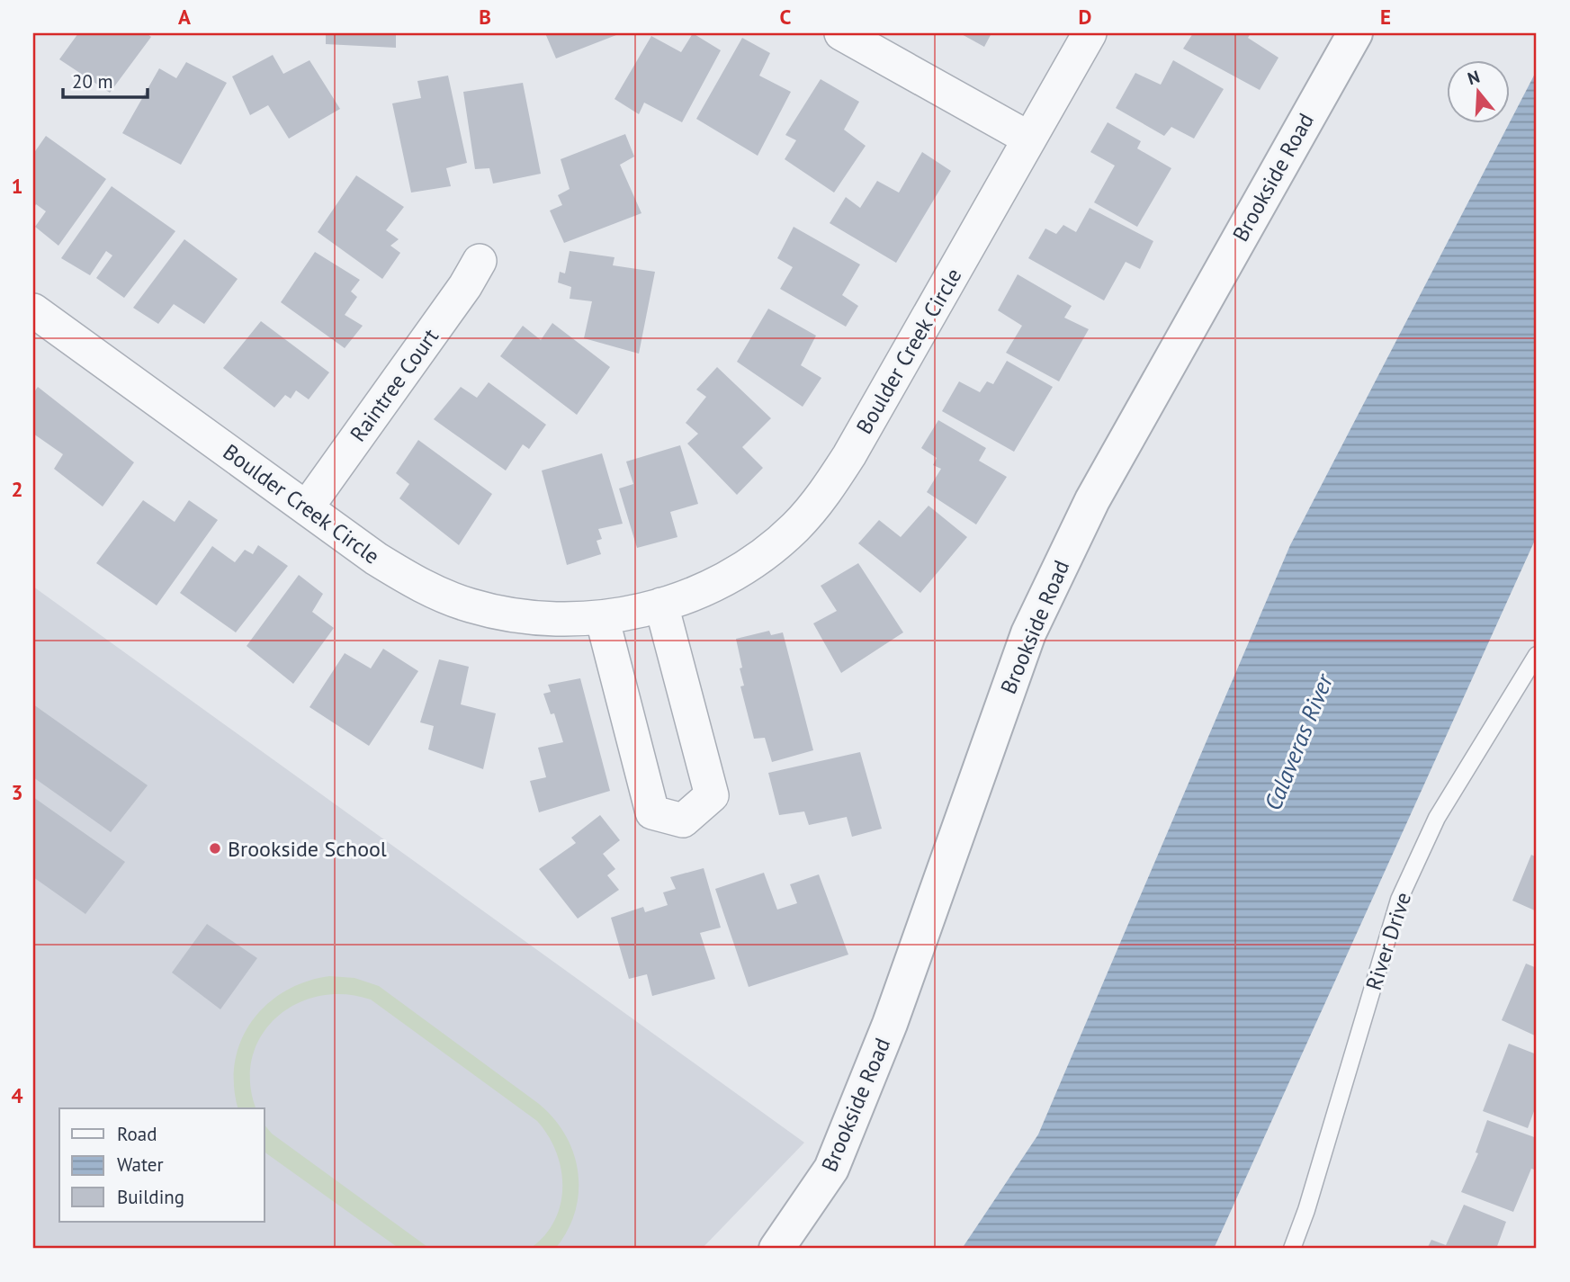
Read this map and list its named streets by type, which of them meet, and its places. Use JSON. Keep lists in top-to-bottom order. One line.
{"streets":{"street":["Brookside Road","Boulder Creek Circle","Raintree Court"],"lane":["River Drive"]},"crossings":[["Boulder Creek Circle","Raintree Court"]],"water":["Calaveras River"],"places":["Brookside School"],"legend":["Road","Water","Building"],"scale_bar":"20 m","north":"top","grid":{"columns":["A","B","C","D","E"],"rows":["1","2","3","4"]}}
